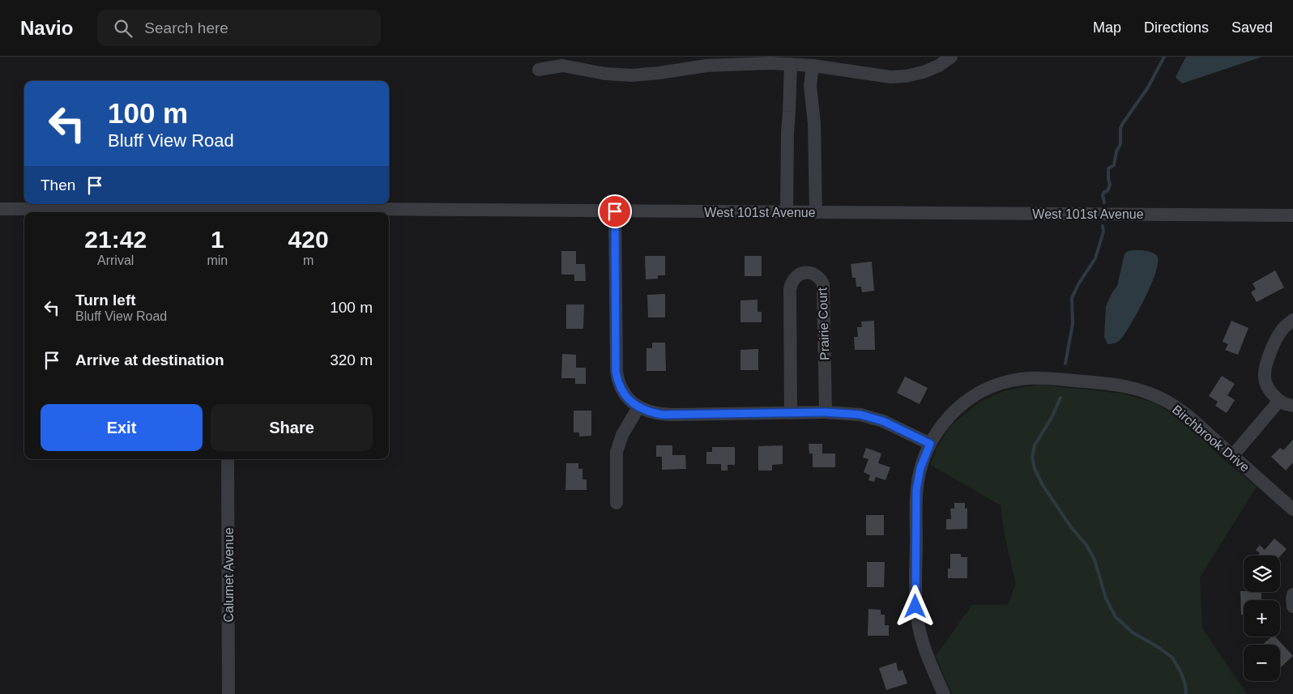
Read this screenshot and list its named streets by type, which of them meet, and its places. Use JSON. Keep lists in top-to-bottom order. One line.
{"streets":{"street":["West 101st Avenue","Prairie Court","Birchbrook Drive","Calumet Avenue"]},"page":{"header":"Navio","search":"Search here","nav":["Map","Directions","Saved"],"turn":["100 m","Bluff View Road"],"then":"Then","eta":["21:42","Arrival","1","min","420","m"],"list":[{"name":"Turn left","note":"Bluff View Road","value":"100 m"},{"name":"Arrive at destination","value":"320 m"}],"buttons":["Exit","Share"],"map_buttons":["+","−"]}}
